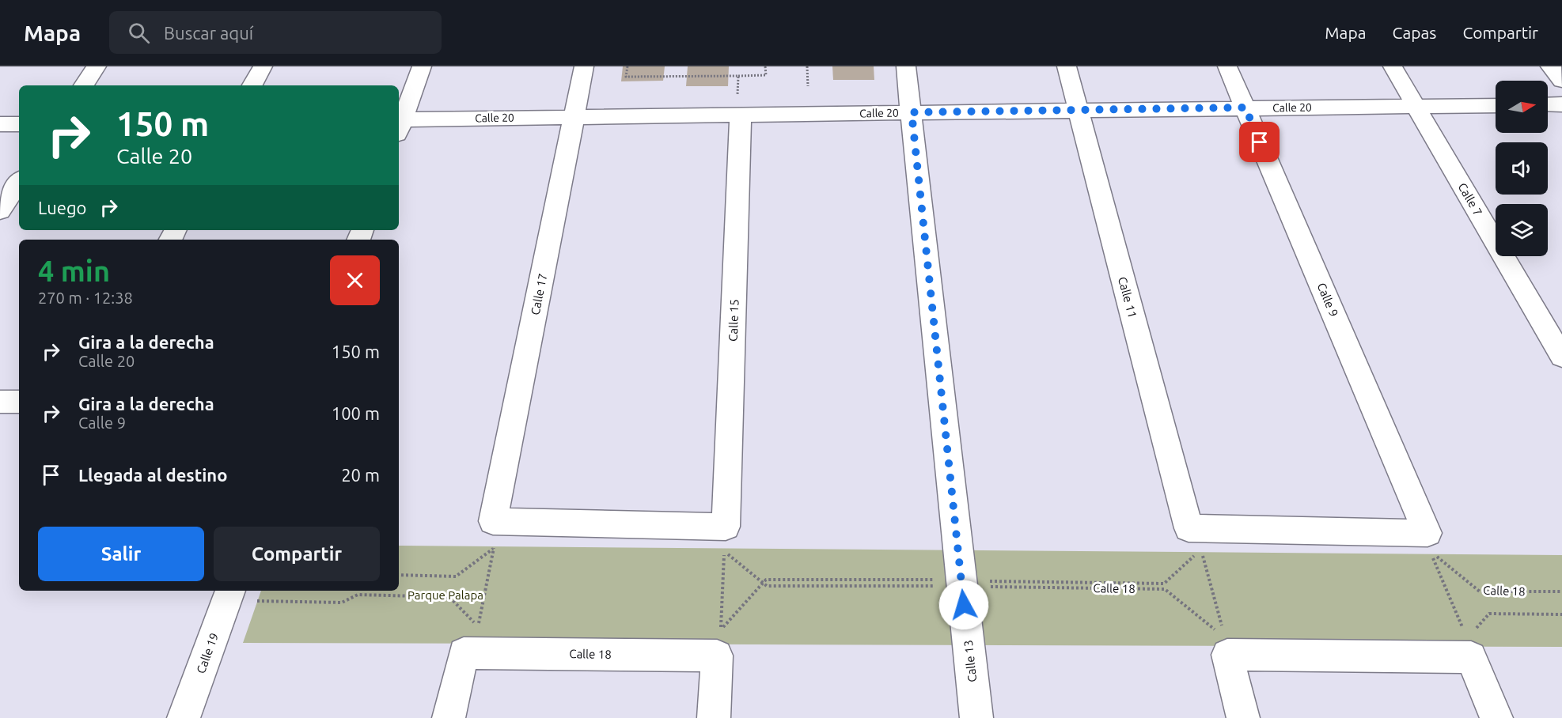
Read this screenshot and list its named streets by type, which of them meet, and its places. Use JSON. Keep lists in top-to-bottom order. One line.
{"streets":{"street":["Calle 20","Calle 7","Calle 17","Calle 11","Calle 9","Calle 15","Calle 18","Calle 19","Calle 13"]},"crossings":[["Calle 20","Calle 7"],["Calle 20","Calle 17"],["Calle 20","Calle 11"],["Calle 20","Calle 9"],["Calle 20","Calle 15"],["Calle 20","Calle 13"],["Calle 11","Calle 18"],["Calle 9","Calle 18"]],"parks":["Parque Palapa"],"north":"right","page":{"header":"Mapa","search":"Buscar aquí","nav":["Mapa","Capas","Compartir"],"turn":["150 m","Calle 20"],"then":"Luego","heading":["4 min","270 m · 12:38"],"list":[{"name":"Gira a la derecha","note":"Calle 20","value":"150 m"},{"name":"Gira a la derecha","note":"Calle 9","value":"100 m"},{"name":"Llegada al destino","value":"20 m"}],"buttons":["Salir","Compartir"]}}
